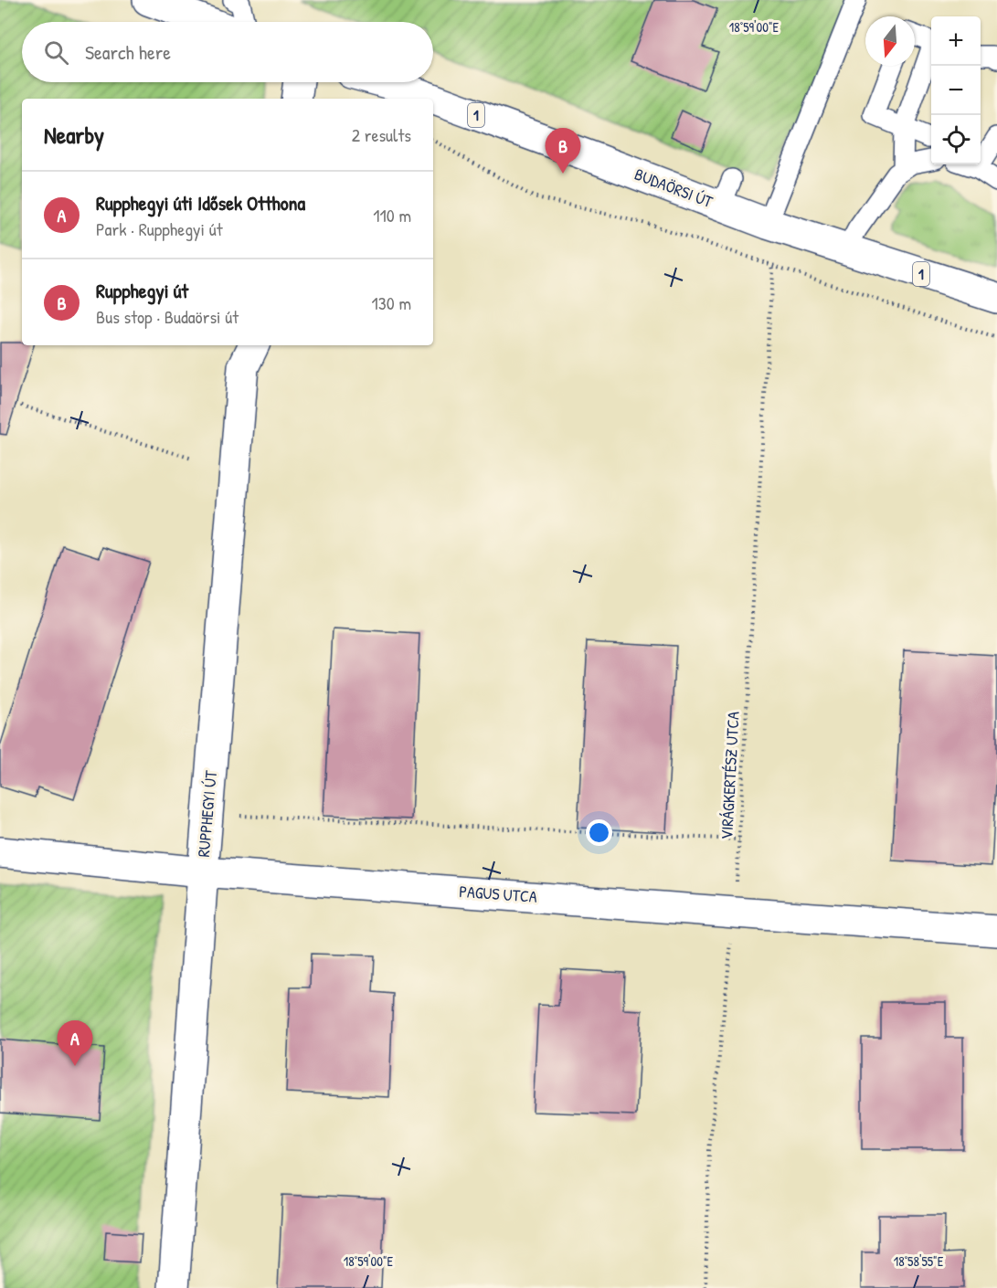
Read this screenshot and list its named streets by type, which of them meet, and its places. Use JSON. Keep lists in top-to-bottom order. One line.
{"streets":{"street":["1","BUDAÖRSI ÚT","RUPPHEGYI ÚT","PAGUS UTCA"],"path":["VIRÁGKERTÉSZ UTCA"]},"crossings":[["VIRÁGKERTÉSZ UTCA","PAGUS UTCA"],["RUPPHEGYI ÚT","PAGUS UTCA"]],"north":"bottom","page":{"map_buttons":["+","−"],"search":"Search here","heading":["Nearby","2 results"],"pins":["B","A"],"list":[{"mark":"A","name":"Rupphegyi úti Idősek Otthona","note":"Park · Rupphegyi út","value":"110 m"},{"mark":"B","name":"Rupphegyi út","note":"Bus stop · Budaörsi út","value":"130 m"}]},"coordinates":["18°59'00\"E","18°58'55\"E"]}
